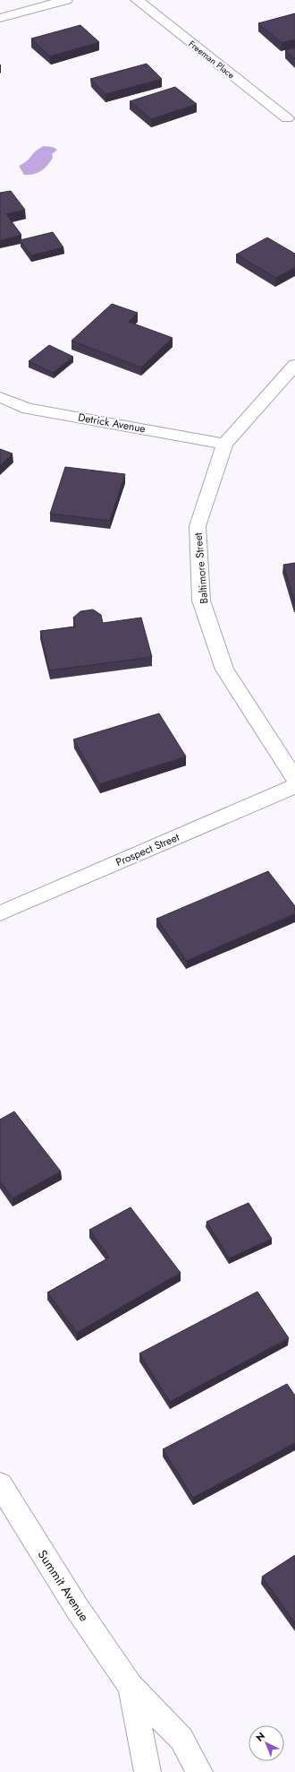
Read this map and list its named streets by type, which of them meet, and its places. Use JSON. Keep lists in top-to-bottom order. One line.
{"streets":{"street":["Freeman Place","Detrick Avenue","Baltimore Street","Prospect Street","Summit Avenue"]},"crossings":[["Detrick Avenue","Baltimore Street"]],"north":"top left"}
